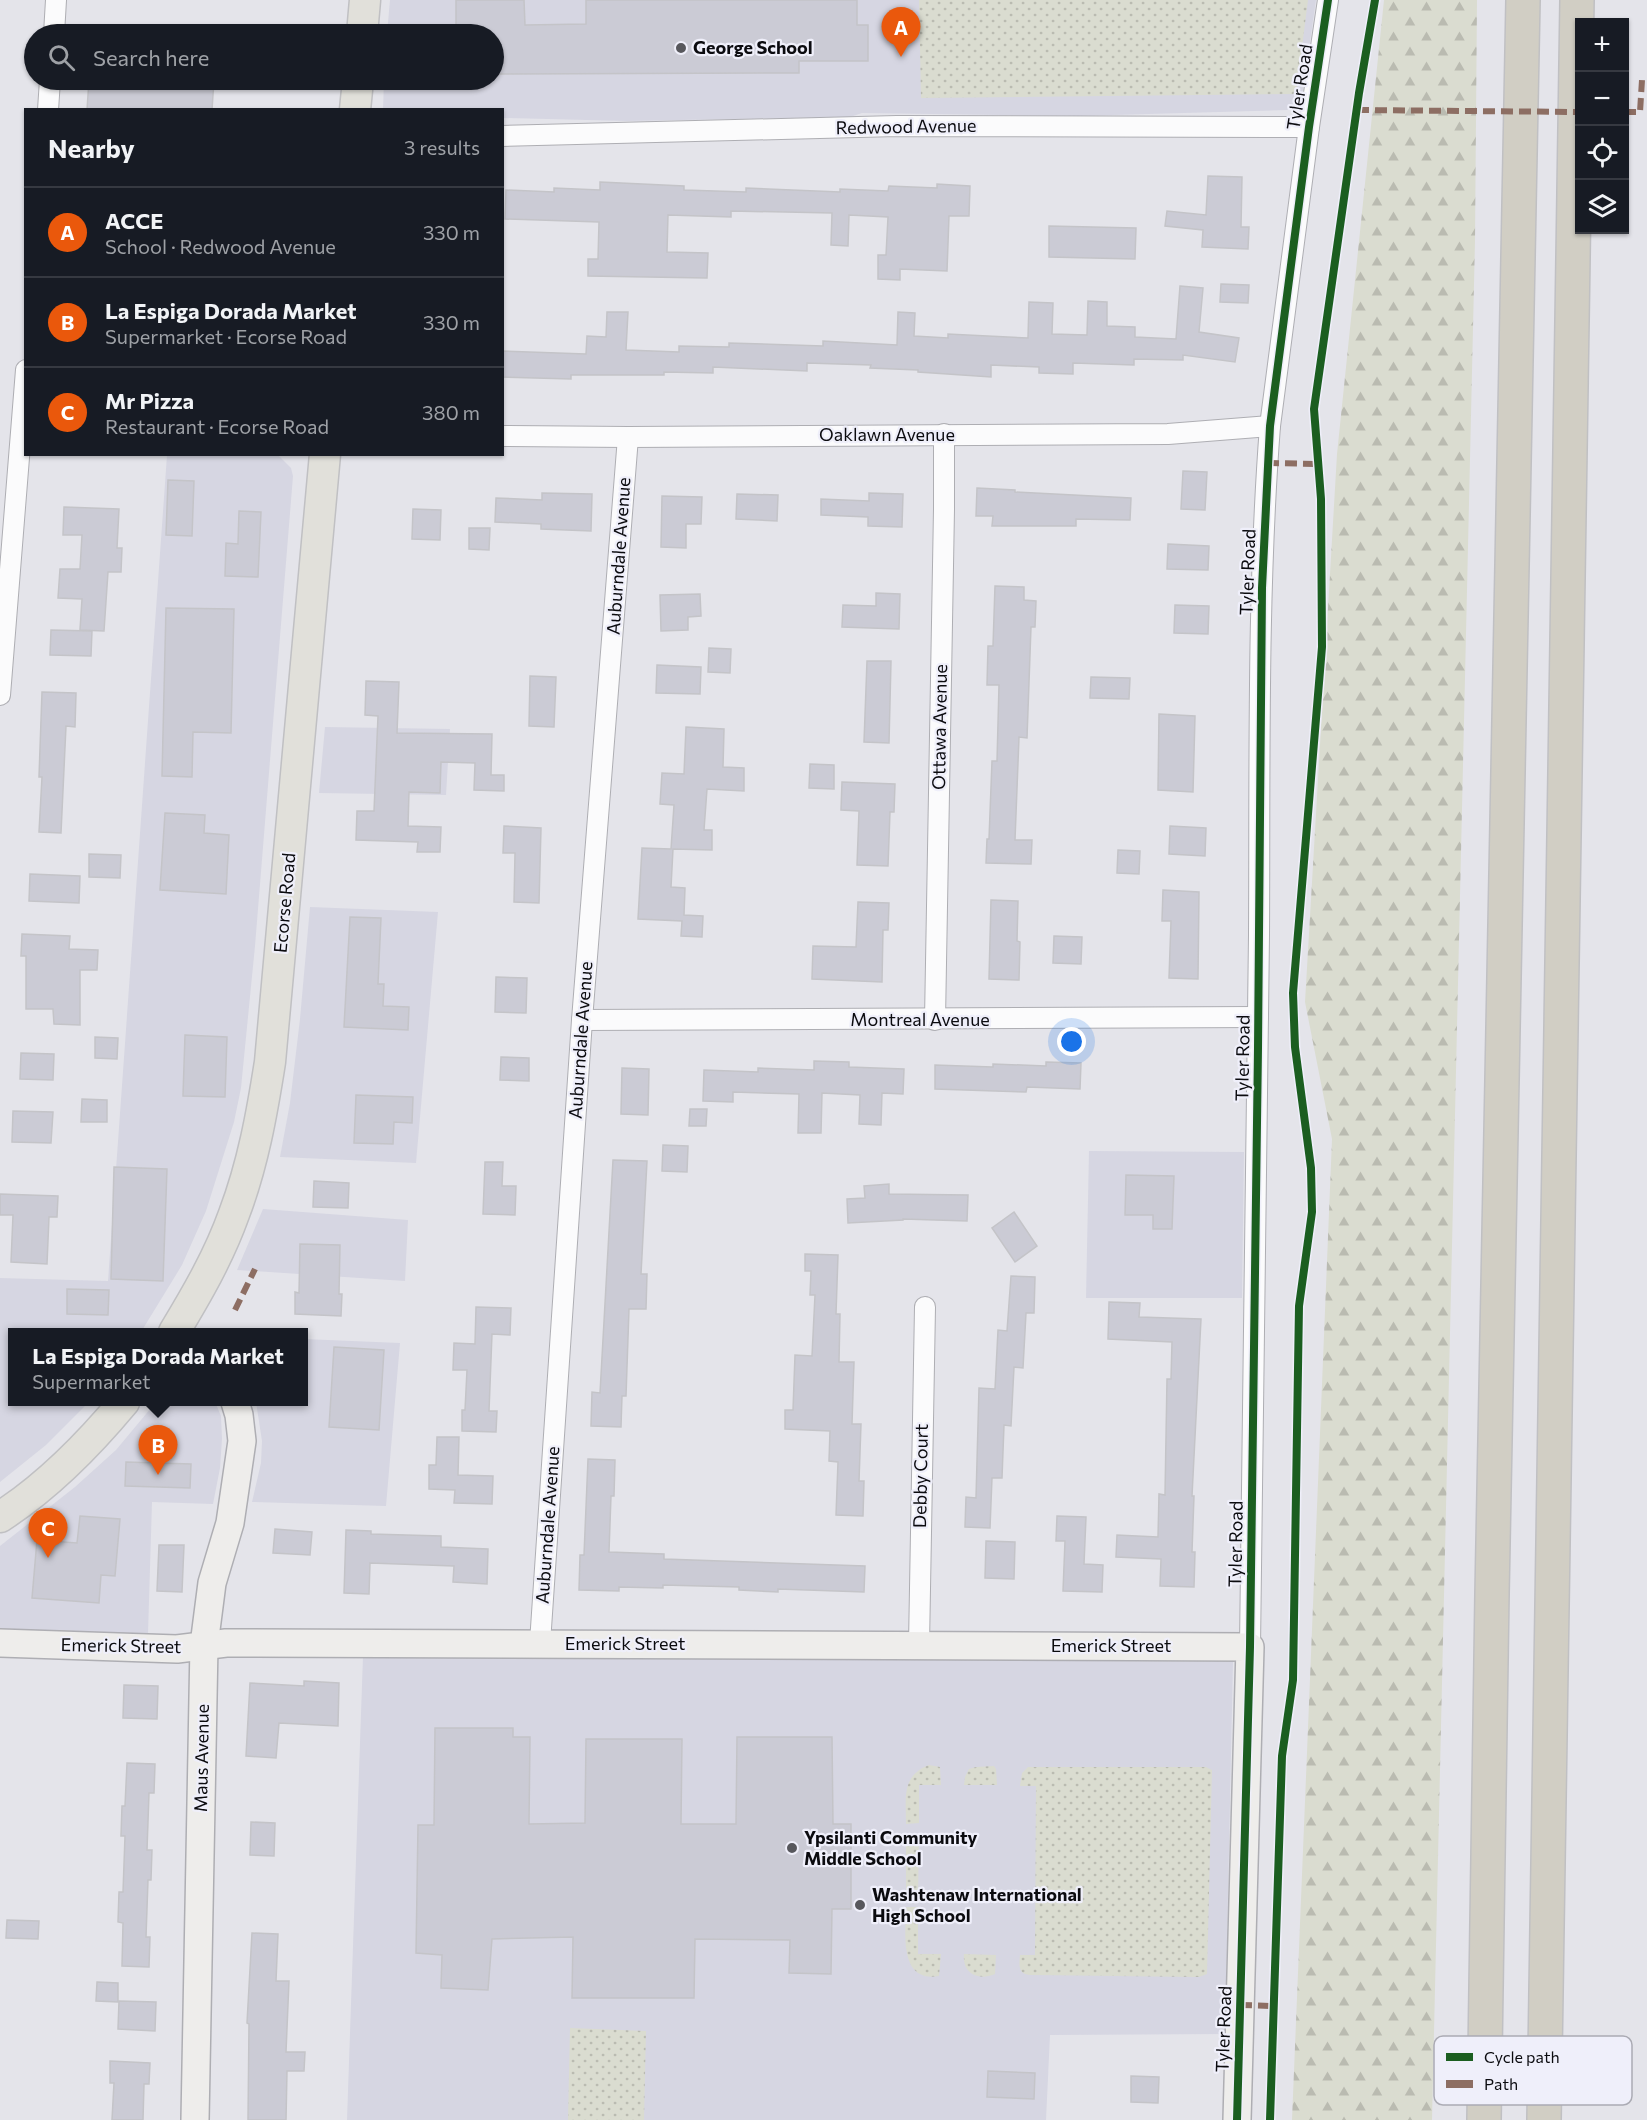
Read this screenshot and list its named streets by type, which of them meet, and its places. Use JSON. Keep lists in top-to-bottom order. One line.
{"streets":{"main road":["Ecorse Road"],"street":["Tyler Road","Redwood Avenue","Oaklawn Avenue","Auburndale Avenue","Ottawa Avenue","Montreal Avenue","Debby Court","Emerick Street","Maus Avenue"]},"crossings":[["Tyler Road","Redwood Avenue"],["Tyler Road","Oaklawn Avenue"],["Tyler Road","Montreal Avenue"],["Tyler Road","Emerick Street"],["Oaklawn Avenue","Auburndale Avenue"],["Oaklawn Avenue","Ottawa Avenue"],["Auburndale Avenue","Montreal Avenue"],["Auburndale Avenue","Emerick Street"],["Ottawa Avenue","Montreal Avenue"],["Debby Court","Emerick Street"],["Emerick Street","Maus Avenue"]],"places":["George School","Ypsilanti Community Middle School","Washtenaw International High School"],"legend":["Cycle path","Path"],"page":{"pins":["A","B","C"],"map_buttons":["+","−"],"search":"Search here","heading":["Nearby","3 results"],"list":[{"mark":"A","name":"ACCE","note":"School · Redwood Avenue","value":"330 m"},{"mark":"B","name":"La Espiga Dorada Market","note":"Supermarket · Ecorse Road","value":"330 m"},{"mark":"C","name":"Mr Pizza","note":"Restaurant · Ecorse Road","value":"380 m"}],"popup":["La Espiga Dorada Market","Supermarket"]}}
